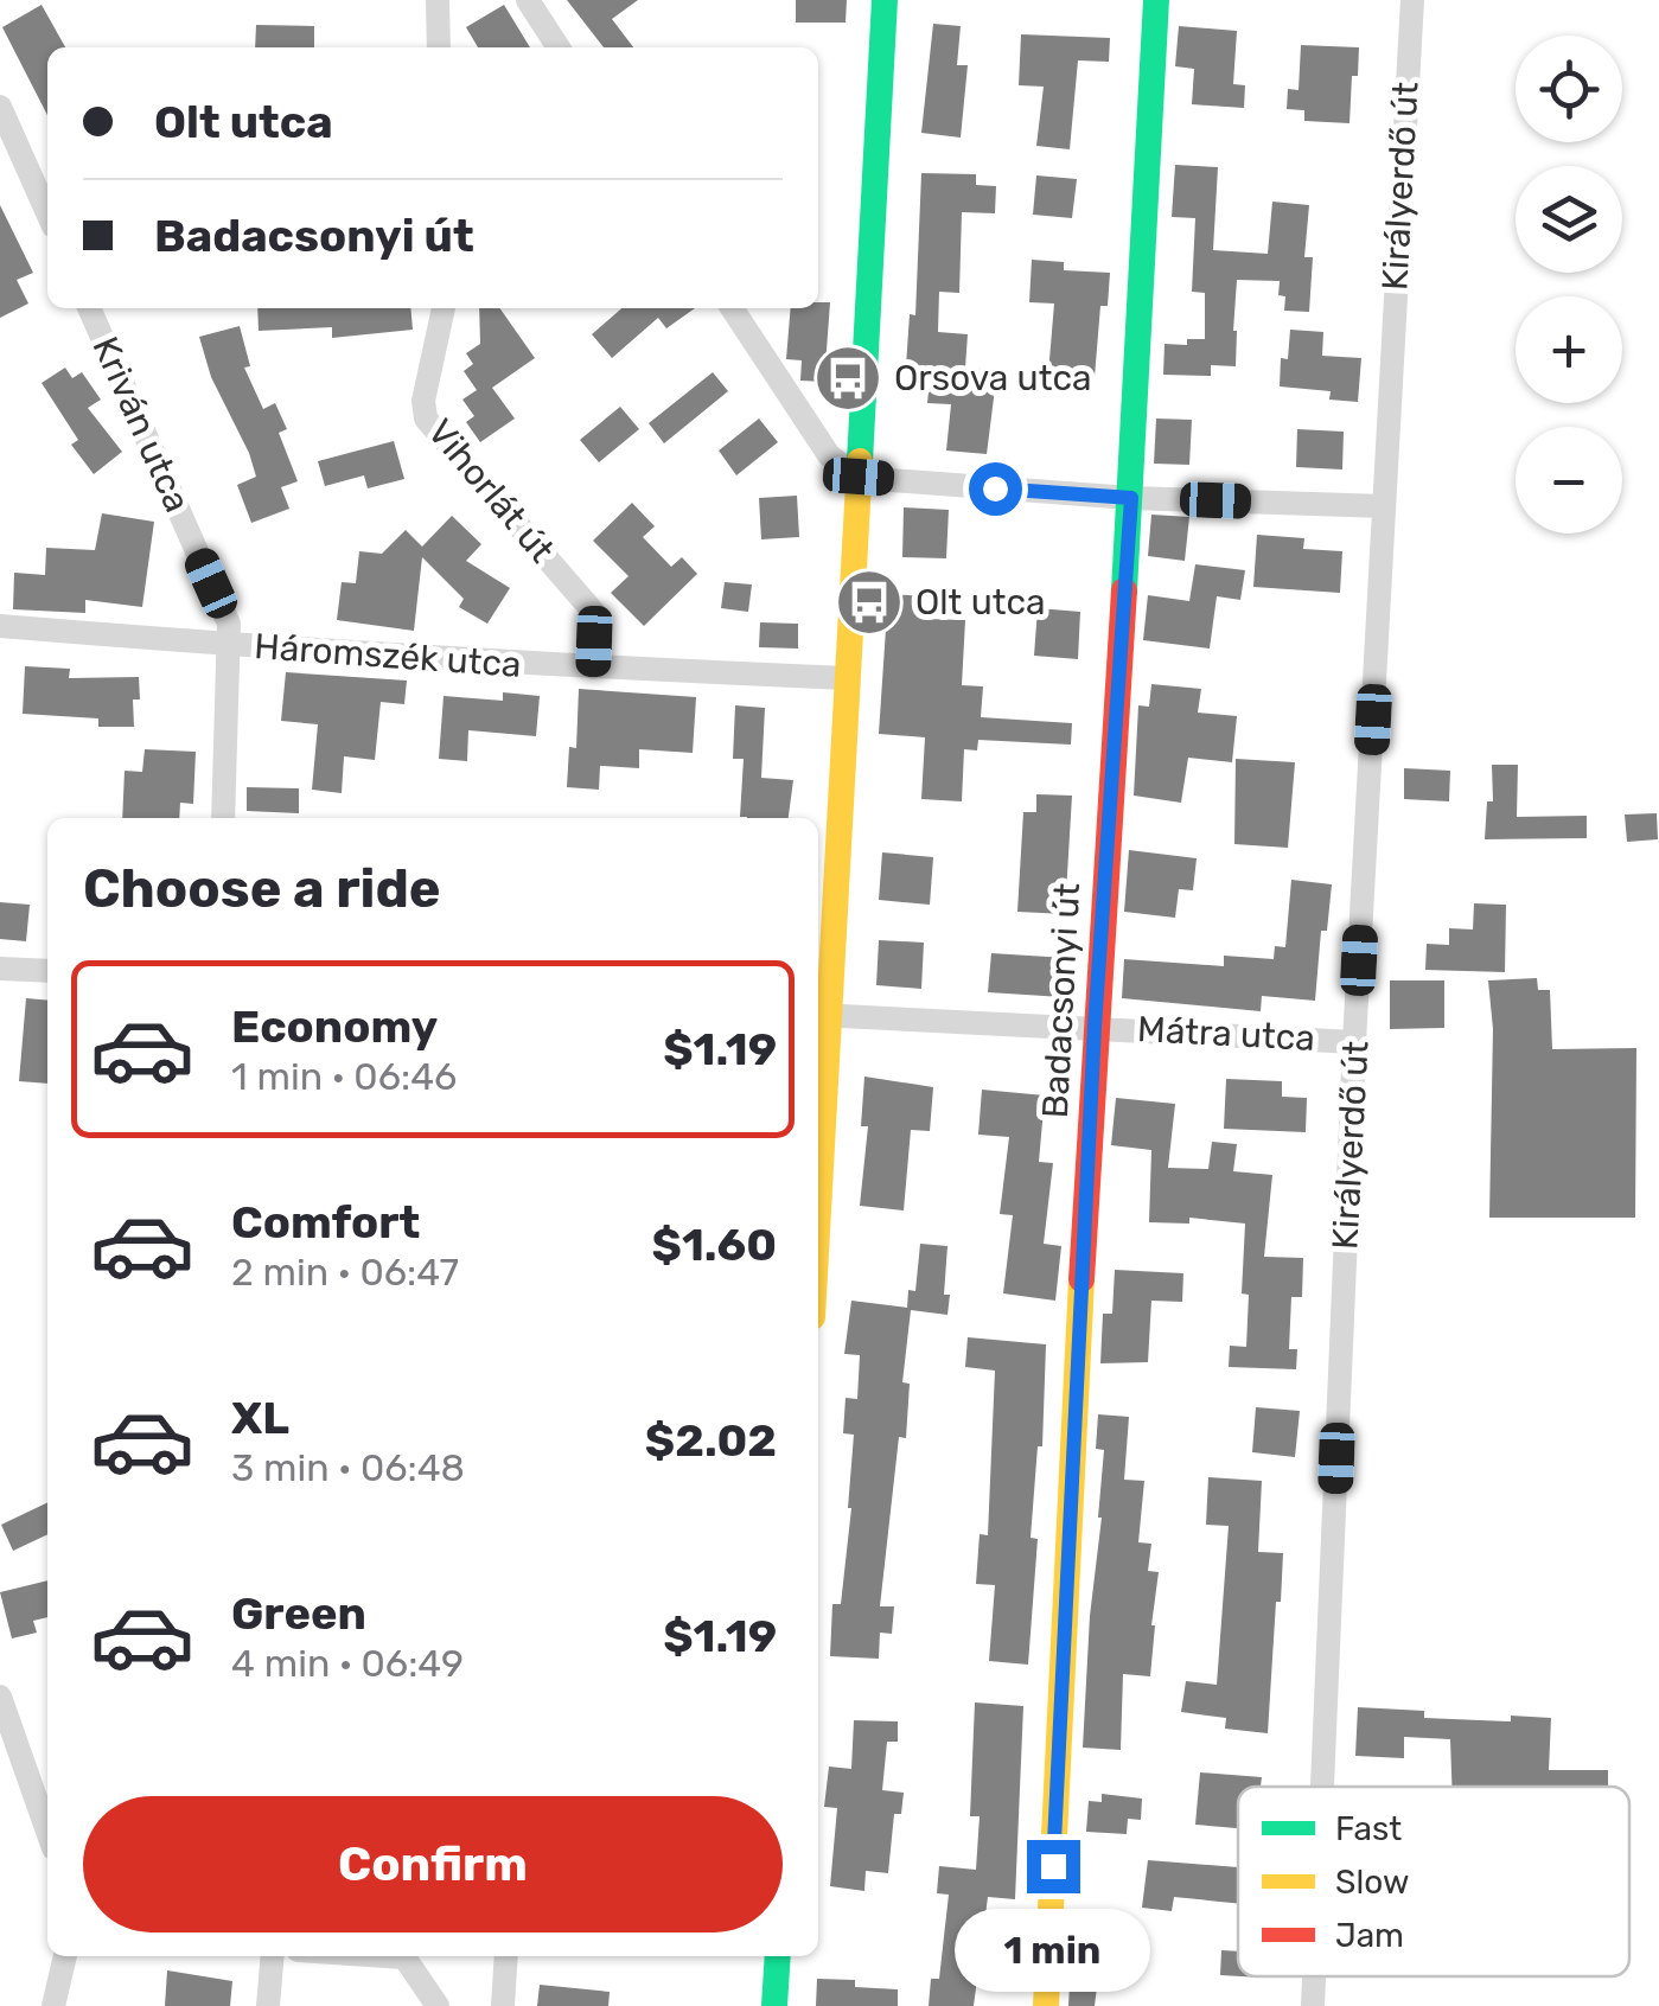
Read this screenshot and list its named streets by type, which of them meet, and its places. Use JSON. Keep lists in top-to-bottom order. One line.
{"streets":{"street":["Királyerdő út","Kriván utca","Vihorlát út","Háromszék utca","Badacsonyi út","Mátra utca"]},"crossings":[["Királyerdő út","Mátra utca"],["Kriván utca","Háromszék utca"],["Vihorlát út","Háromszék utca"],["Badacsonyi út","Mátra utca"]],"places":{"bus stop":["Orsova utca","Olt utca"]},"legend":["Fast","Slow","Jam"],"page":{"map_buttons":["+","−"],"banner":["Olt utca","Badacsonyi út"],"heading":"Choose a ride","list":[{"name":"Economy","note":"1 min · 06:46","value":"$1.19"},{"name":"Comfort","note":"2 min · 06:47","value":"$1.60"},{"name":"XL","note":"3 min · 06:48","value":"$2.02"},{"name":"Green","note":"4 min · 06:49","value":"$1.19"}],"buttons":"Confirm","bubble":"1 min"}}
